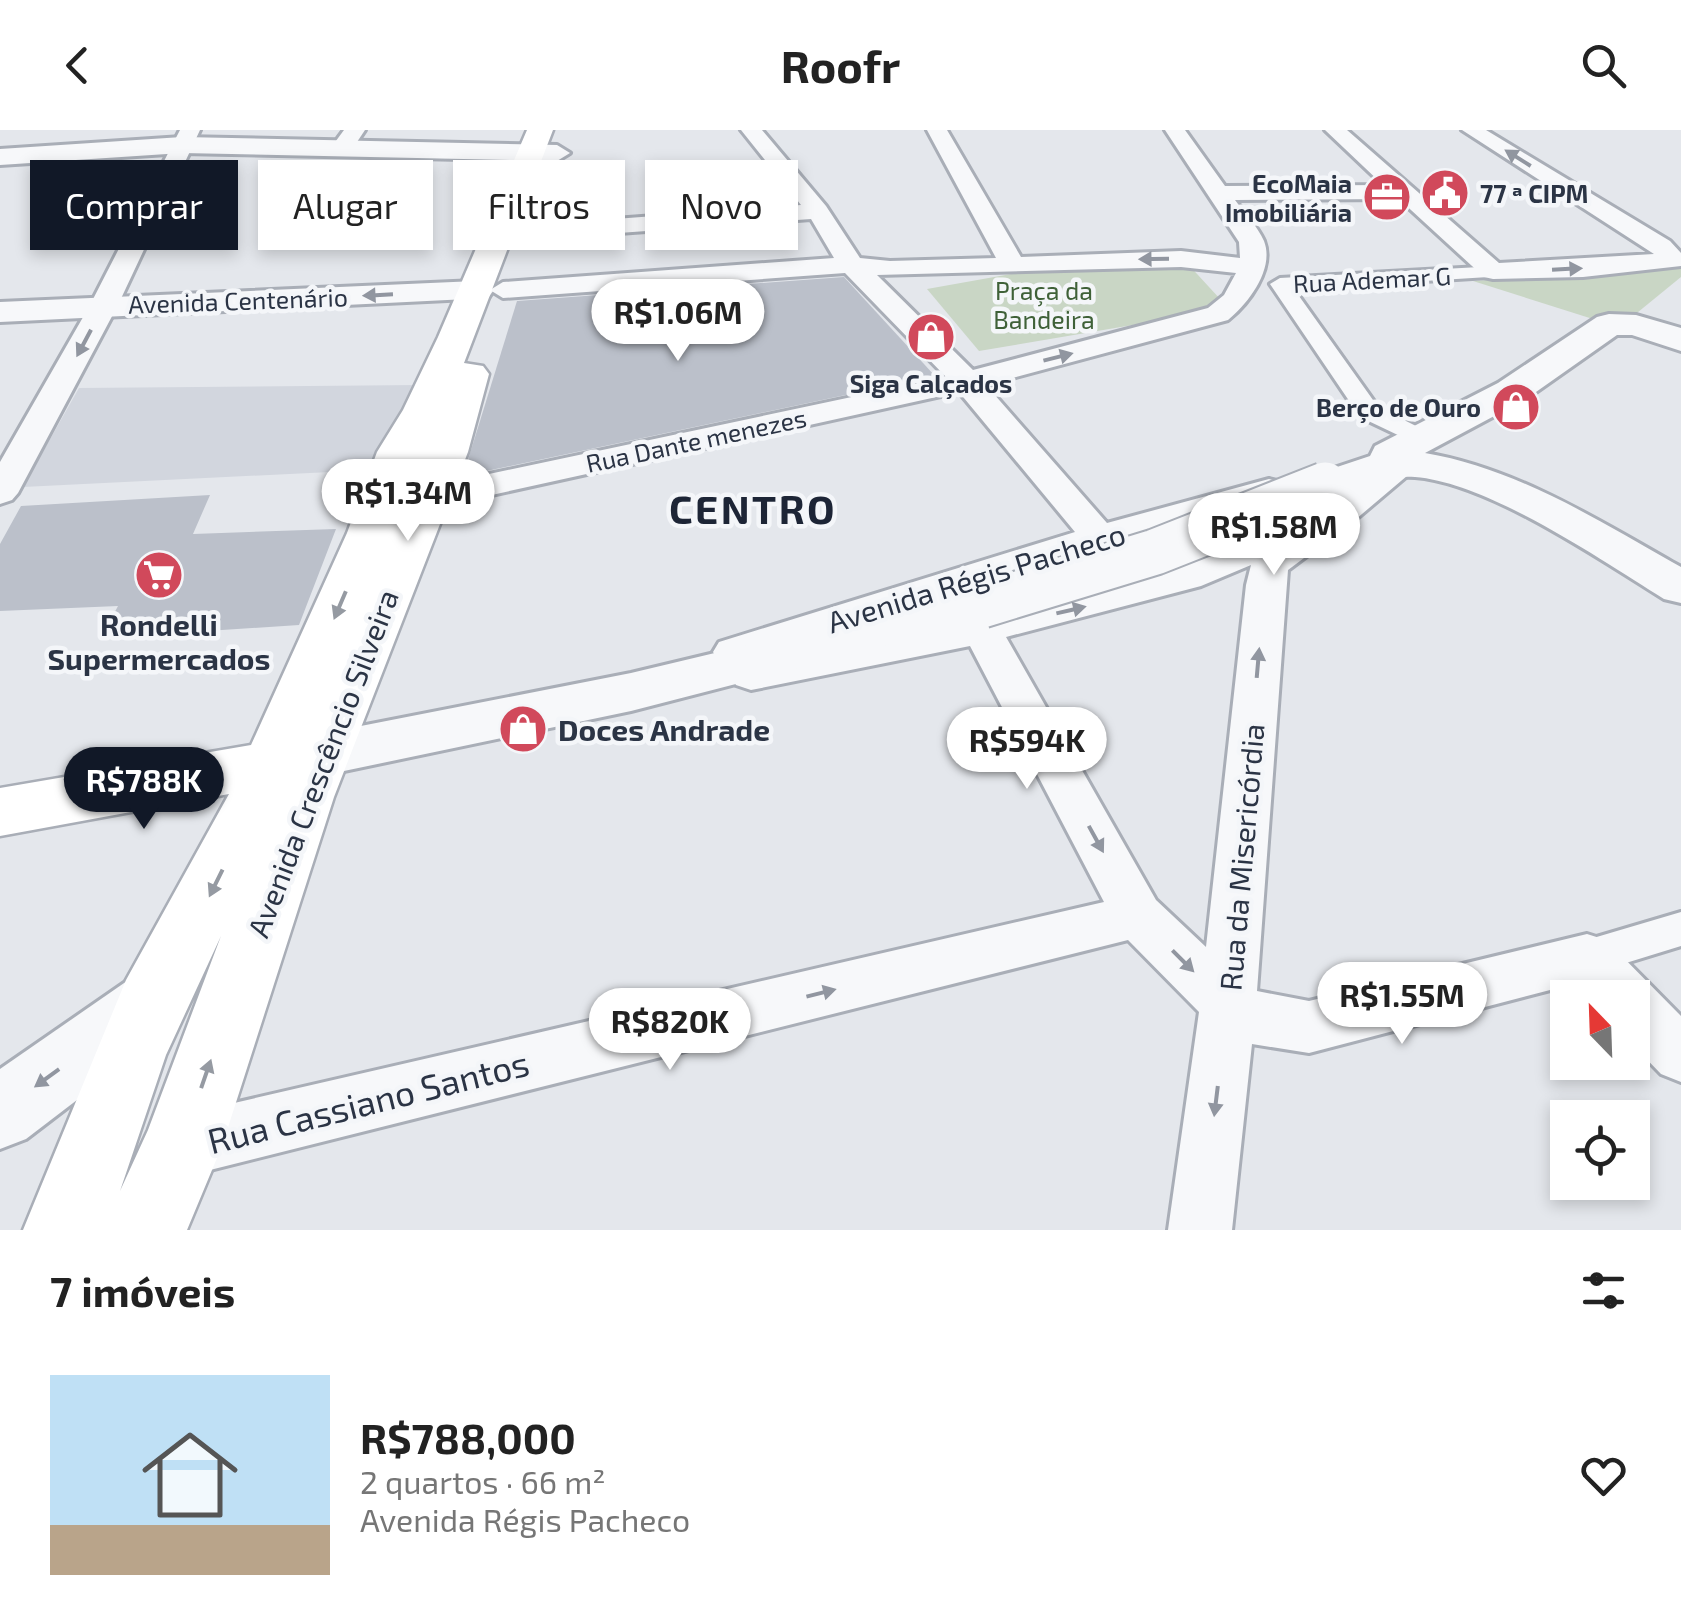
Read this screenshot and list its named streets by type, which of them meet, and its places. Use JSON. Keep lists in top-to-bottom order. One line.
{"streets":{"main road":["Avenida Régis Pacheco","Avenida Crescêncio Silveira"],"street":["Rua Ademar G","Avenida Centenário","Rua Dante menezes","Rua da Misericórdia","Rua Cassiano Santos"]},"crossings":[["Rua Ademar G","Avenida Régis Pacheco"],["Rua Ademar G","Rua da Misericórdia"],["Avenida Centenário","Avenida Crescêncio Silveira"],["Rua Dante menezes","Avenida Crescêncio Silveira"],["Avenida Régis Pacheco","Avenida Crescêncio Silveira"],["Avenida Régis Pacheco","Rua da Misericórdia"],["Avenida Crescêncio Silveira","Rua Cassiano Santos"]],"one_way":["Rua Cassiano Santos"],"districts":["CENTRO"],"parks":["Praça da Bandeira"],"places":{"public building":["77 ª CIPM"],"office":["EcoMaia Imobiliária"],"shop":["Siga Calçados","Berço de Ouro","Doces Andrade"],"supermarket":["Rondelli Supermercados"]},"north":"top left","page":{"header":"Roofr","chip":["Comprar","Alugar","Filtros","Novo"],"price":["R$1.06M","R$1.34M","R$1.58M","R$594K","R$788K","R$1.55M","R$820K"],"heading":"7 imóveis","list":[{"name":"R$788,000","note":"2 quartos · 66 m² · Avenida Régis Pacheco"}]}}
